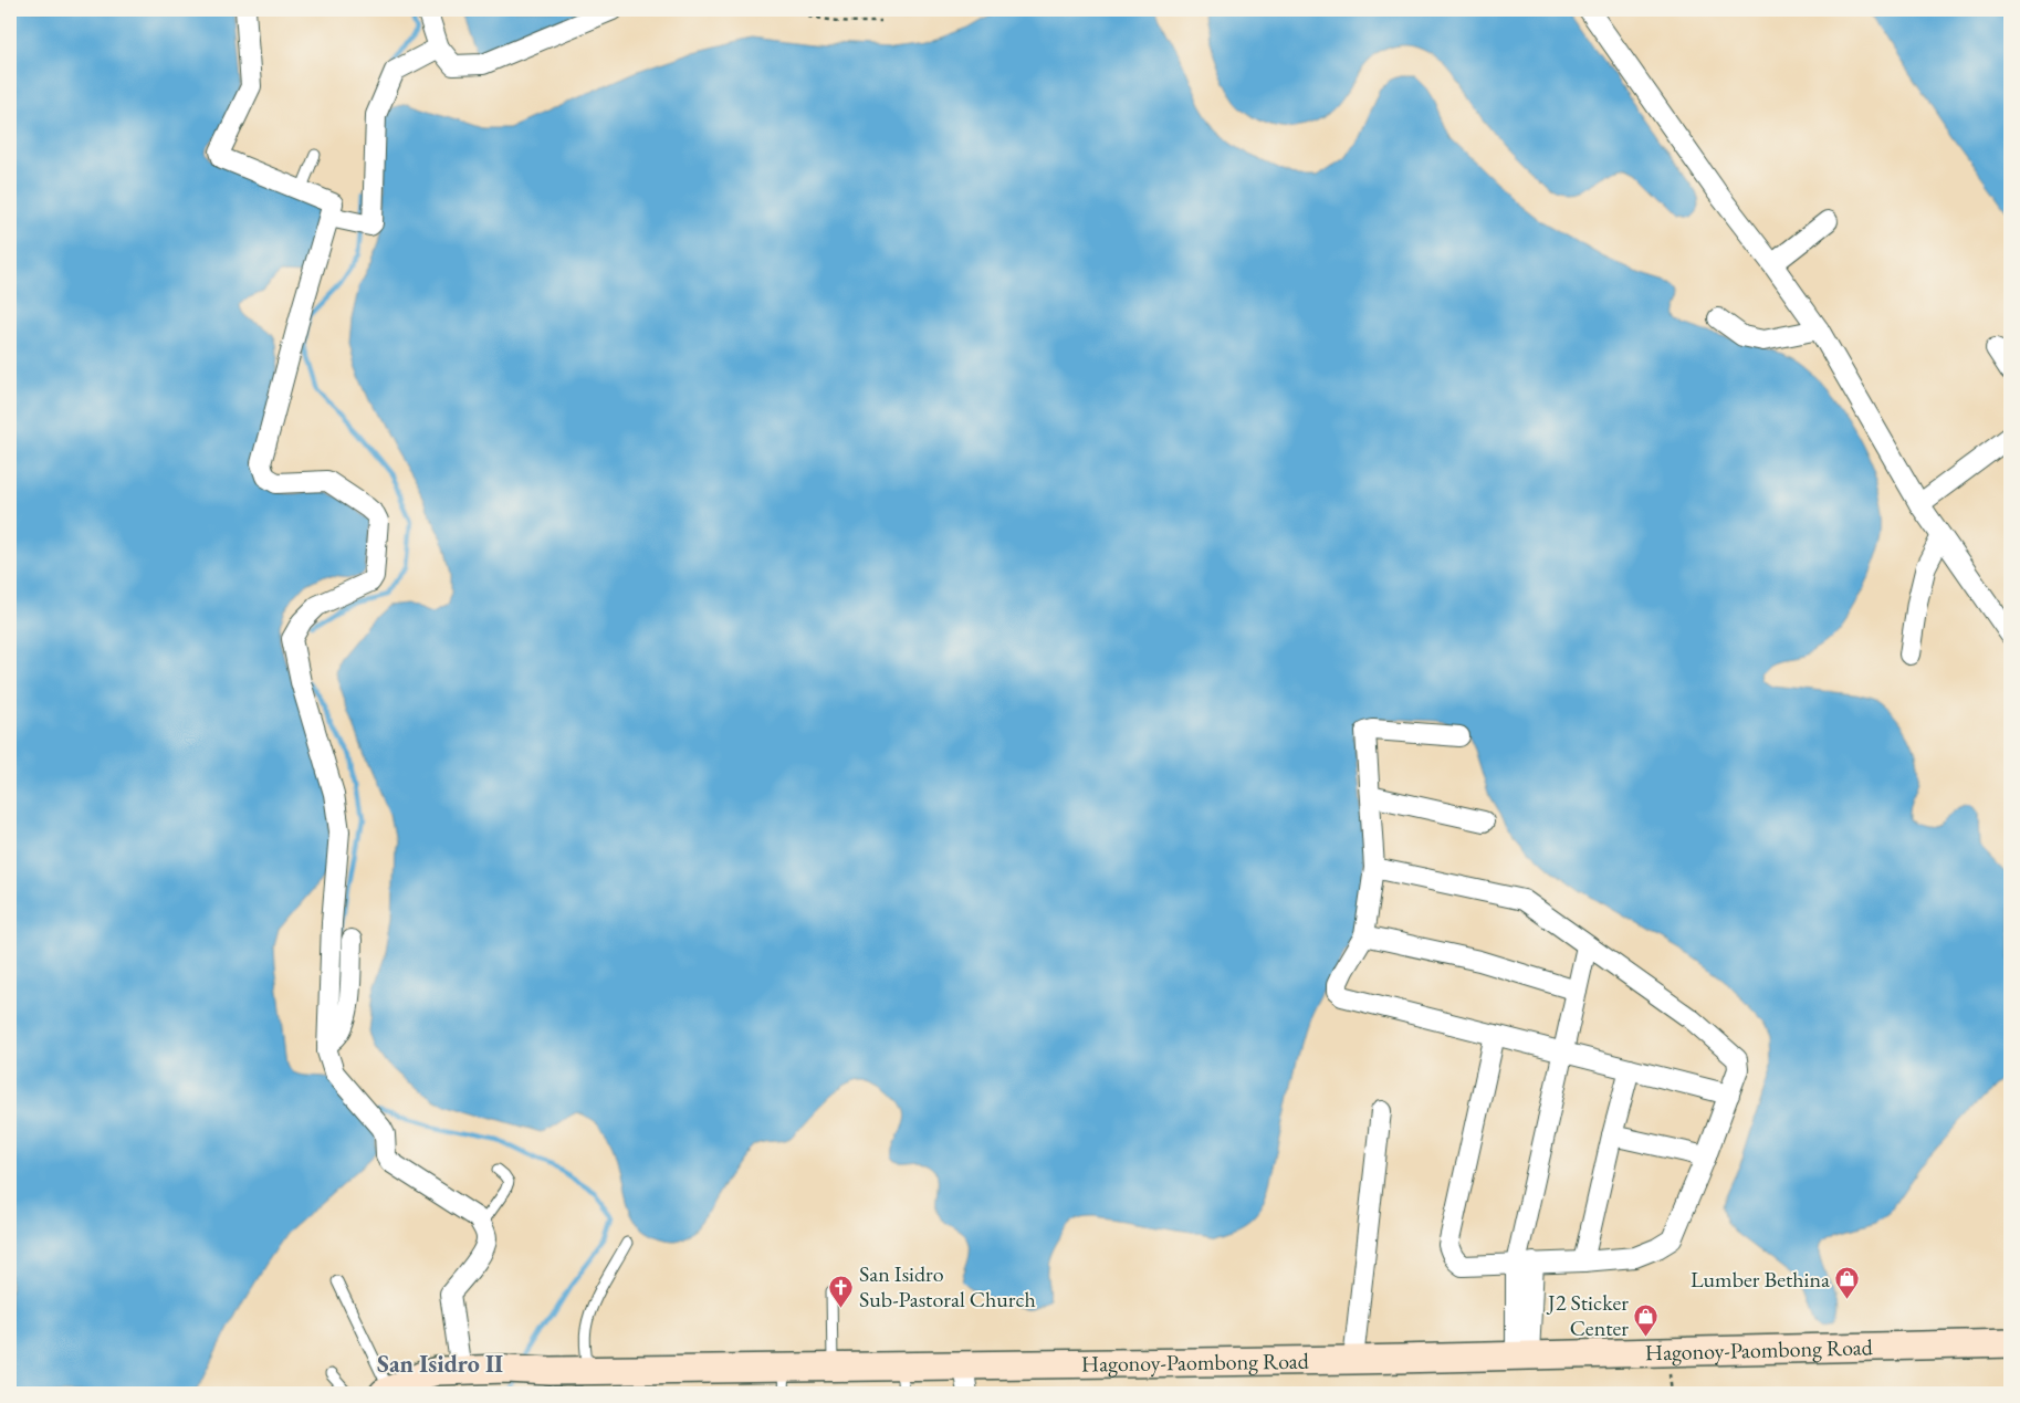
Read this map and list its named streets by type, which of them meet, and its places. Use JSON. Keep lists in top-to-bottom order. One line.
{"streets":{"main road":["Hagonoy-Paombong Road"]},"districts":["San Isidro II"],"places":{"shop":["Lumber Bethina","J2 Sticker Center"],"church":["San Isidro Sub-Pastoral Church"]}}
